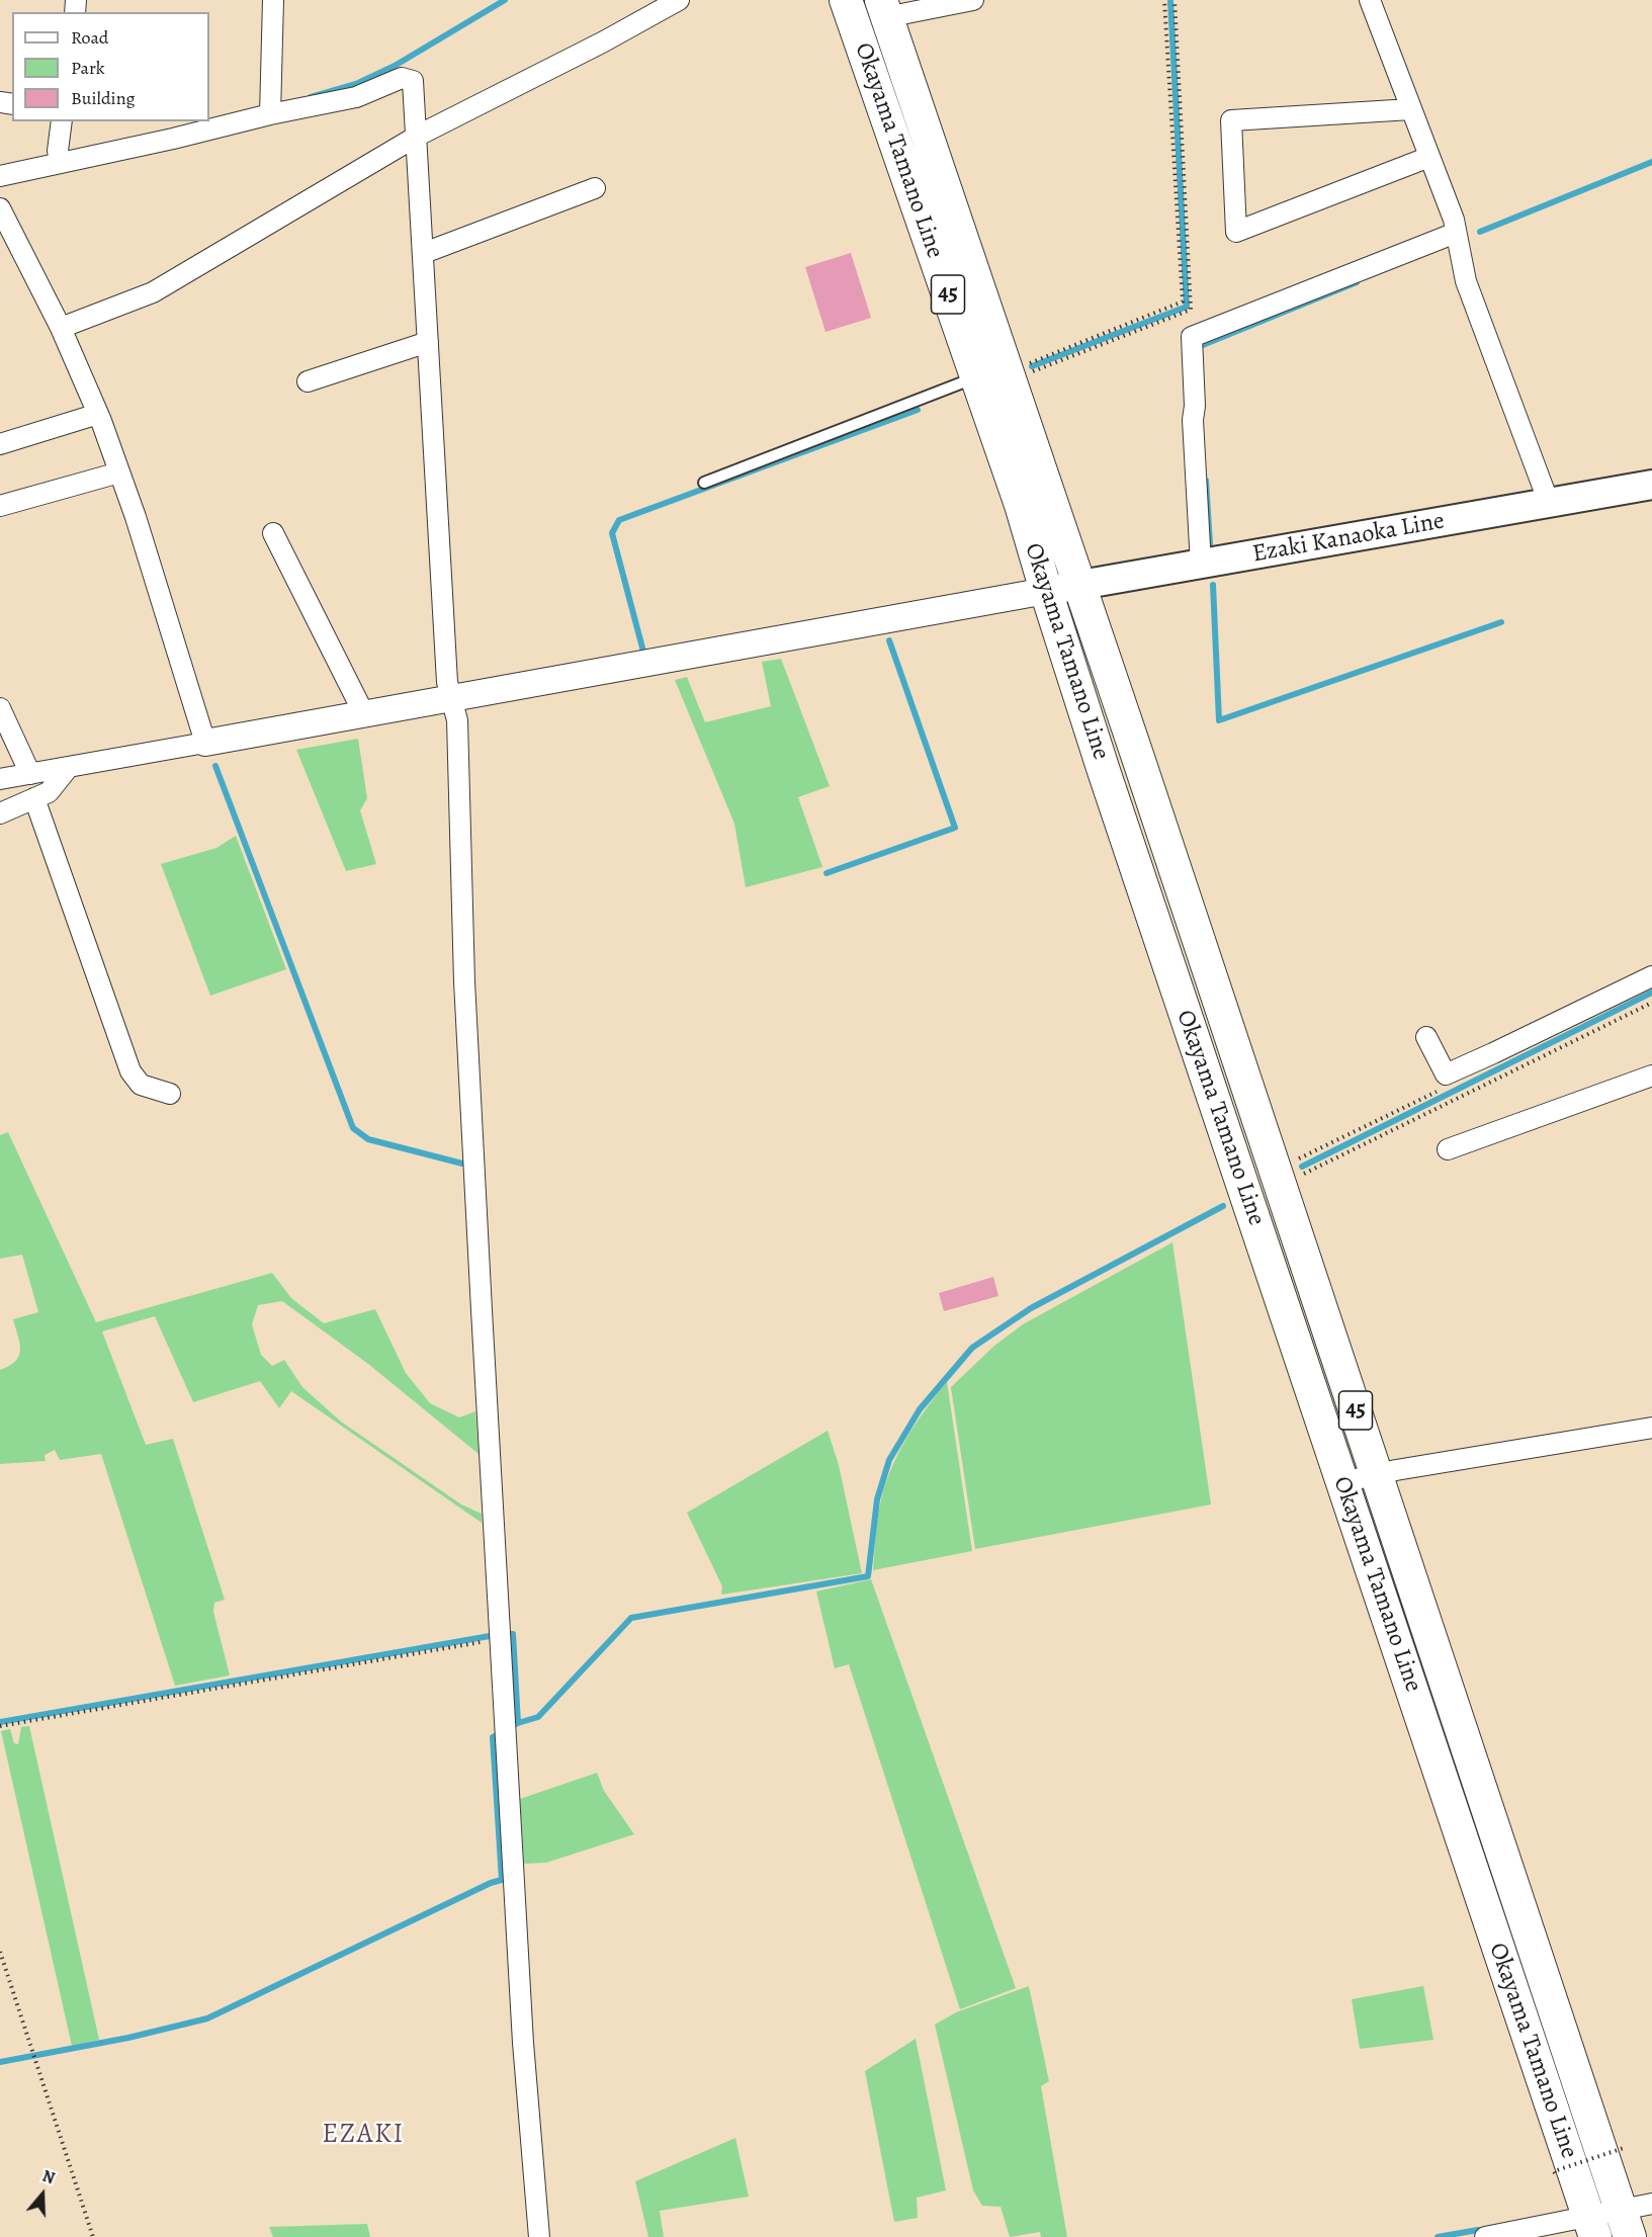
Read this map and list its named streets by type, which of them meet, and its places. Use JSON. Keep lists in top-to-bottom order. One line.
{"streets":{"main road":["Okayama Tamano Line","45","Ezaki Kanaoka Line"]},"crossings":[["Okayama Tamano Line","Ezaki Kanaoka Line"]],"districts":["EZAKI"],"legend":["Road","Park","Building"],"north":"top"}
